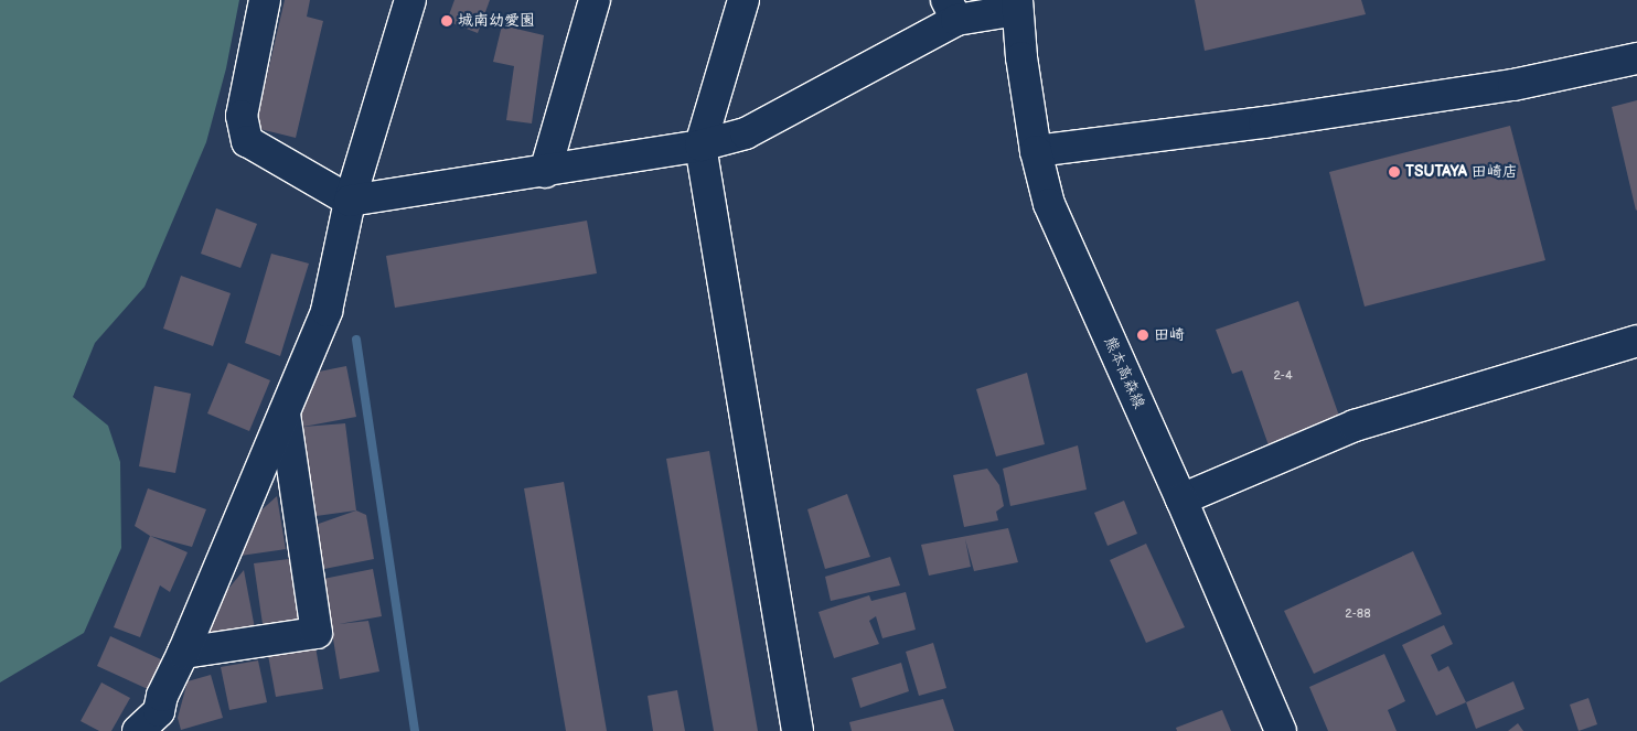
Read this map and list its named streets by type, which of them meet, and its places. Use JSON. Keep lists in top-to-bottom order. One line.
{"streets":{"street":["熊本高森線"]},"places":["城南幼愛園","TSUTAYA 田崎店","田崎"],"house_numbers":["2-4","2-88"]}
